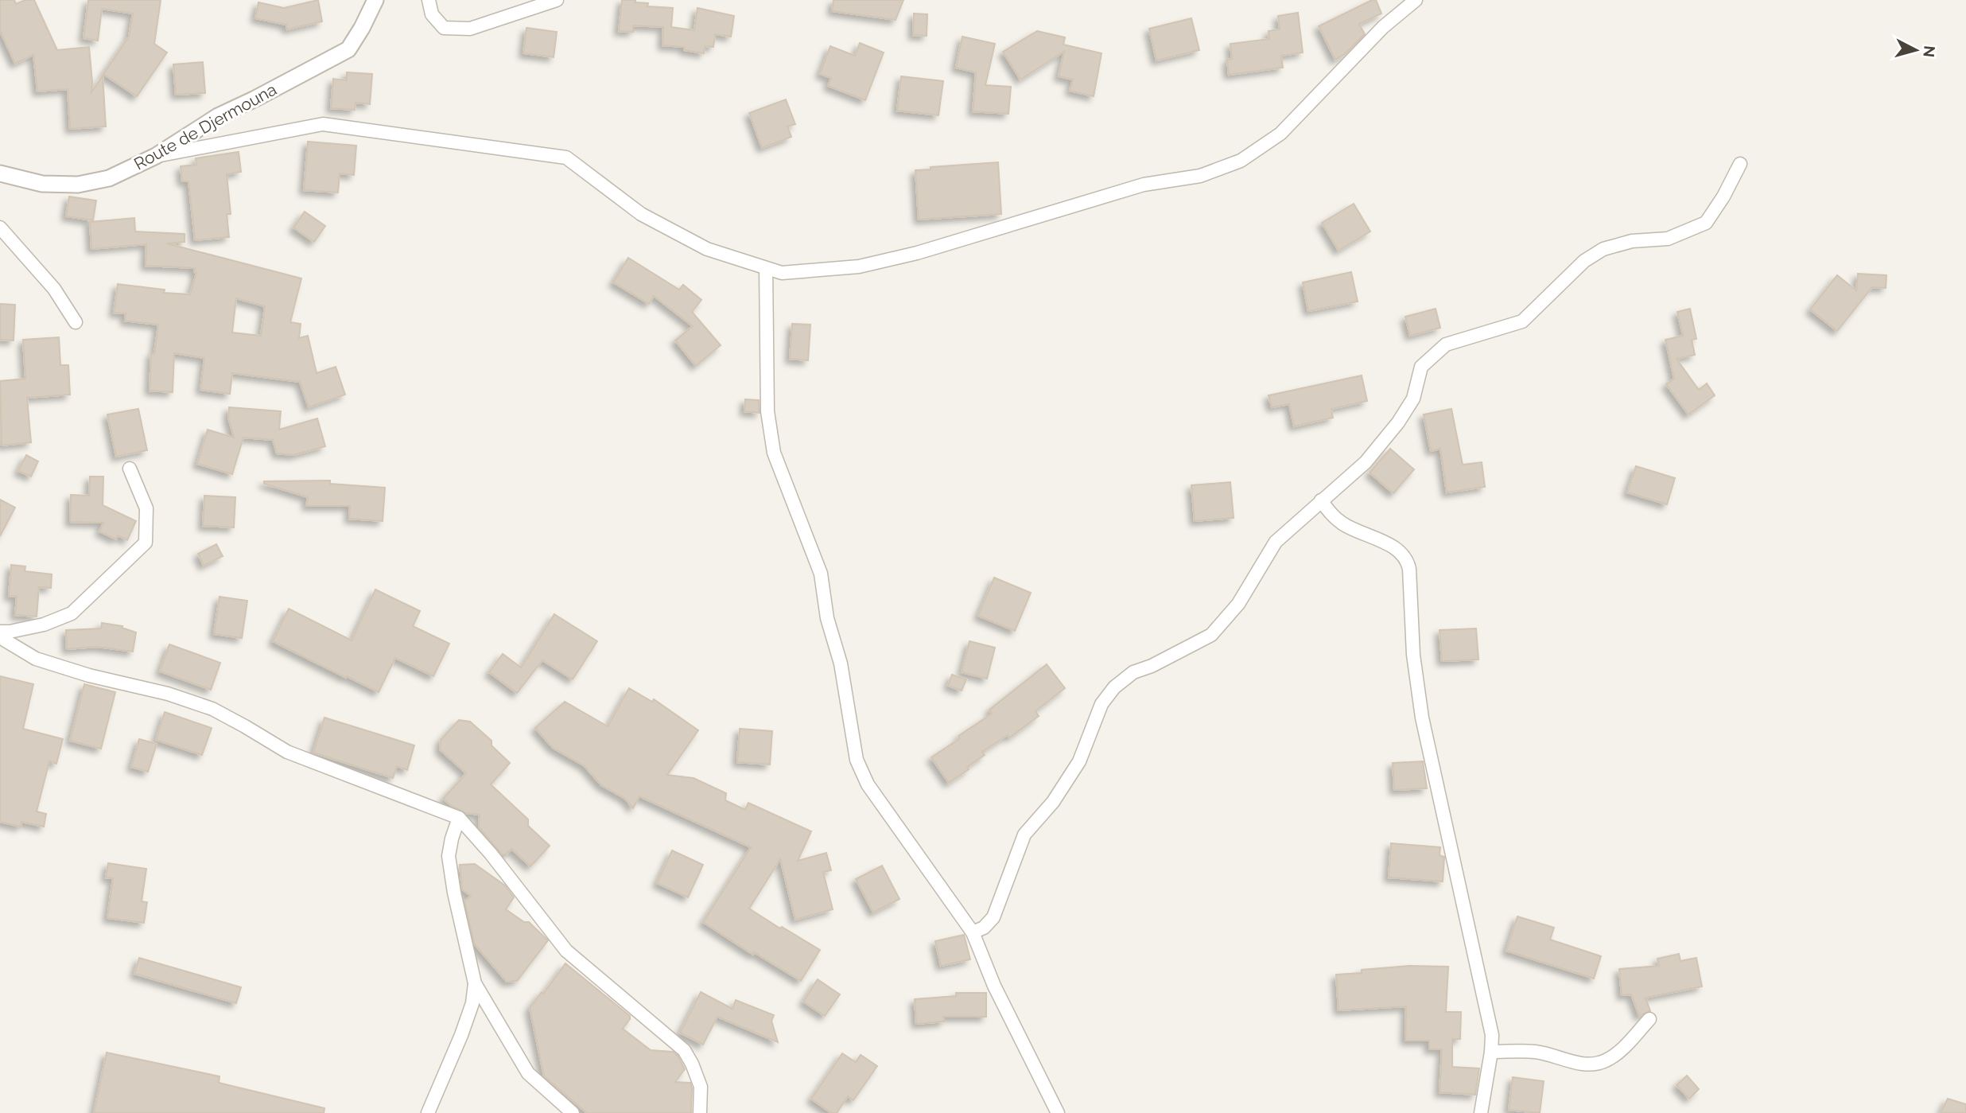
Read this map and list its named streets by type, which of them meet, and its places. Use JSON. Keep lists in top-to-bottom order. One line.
{"streets":{"street":["Route de Djermouna"]},"north":"right"}
